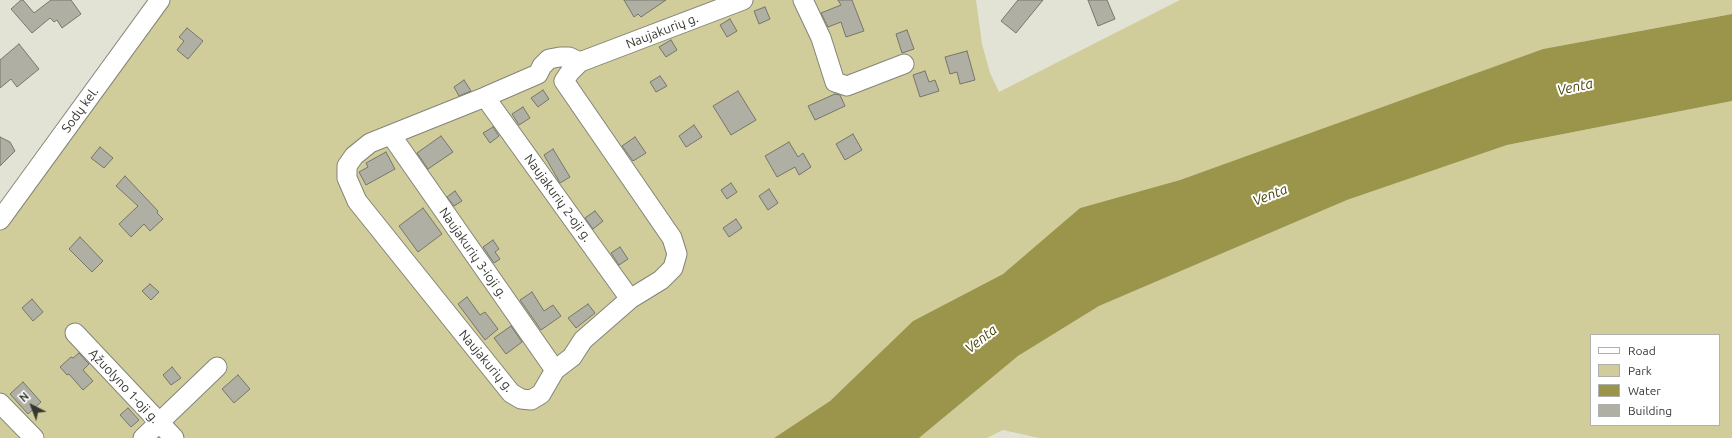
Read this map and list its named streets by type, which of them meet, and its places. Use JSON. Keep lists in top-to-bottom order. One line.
{"streets":{"street":["Naujakurių g.","Sodų kel.","Naujakurių 2-oji g.","Naujakurių 3-ioji g.","Ąžuolyno 1-oji g."]},"crossings":[["Naujakurių g.","Naujakurių 2-oji g."],["Naujakurių g.","Naujakurių 3-ioji g."]],"water":["Venta"],"legend":["Road","Park","Water","Building"],"north":"top left"}
